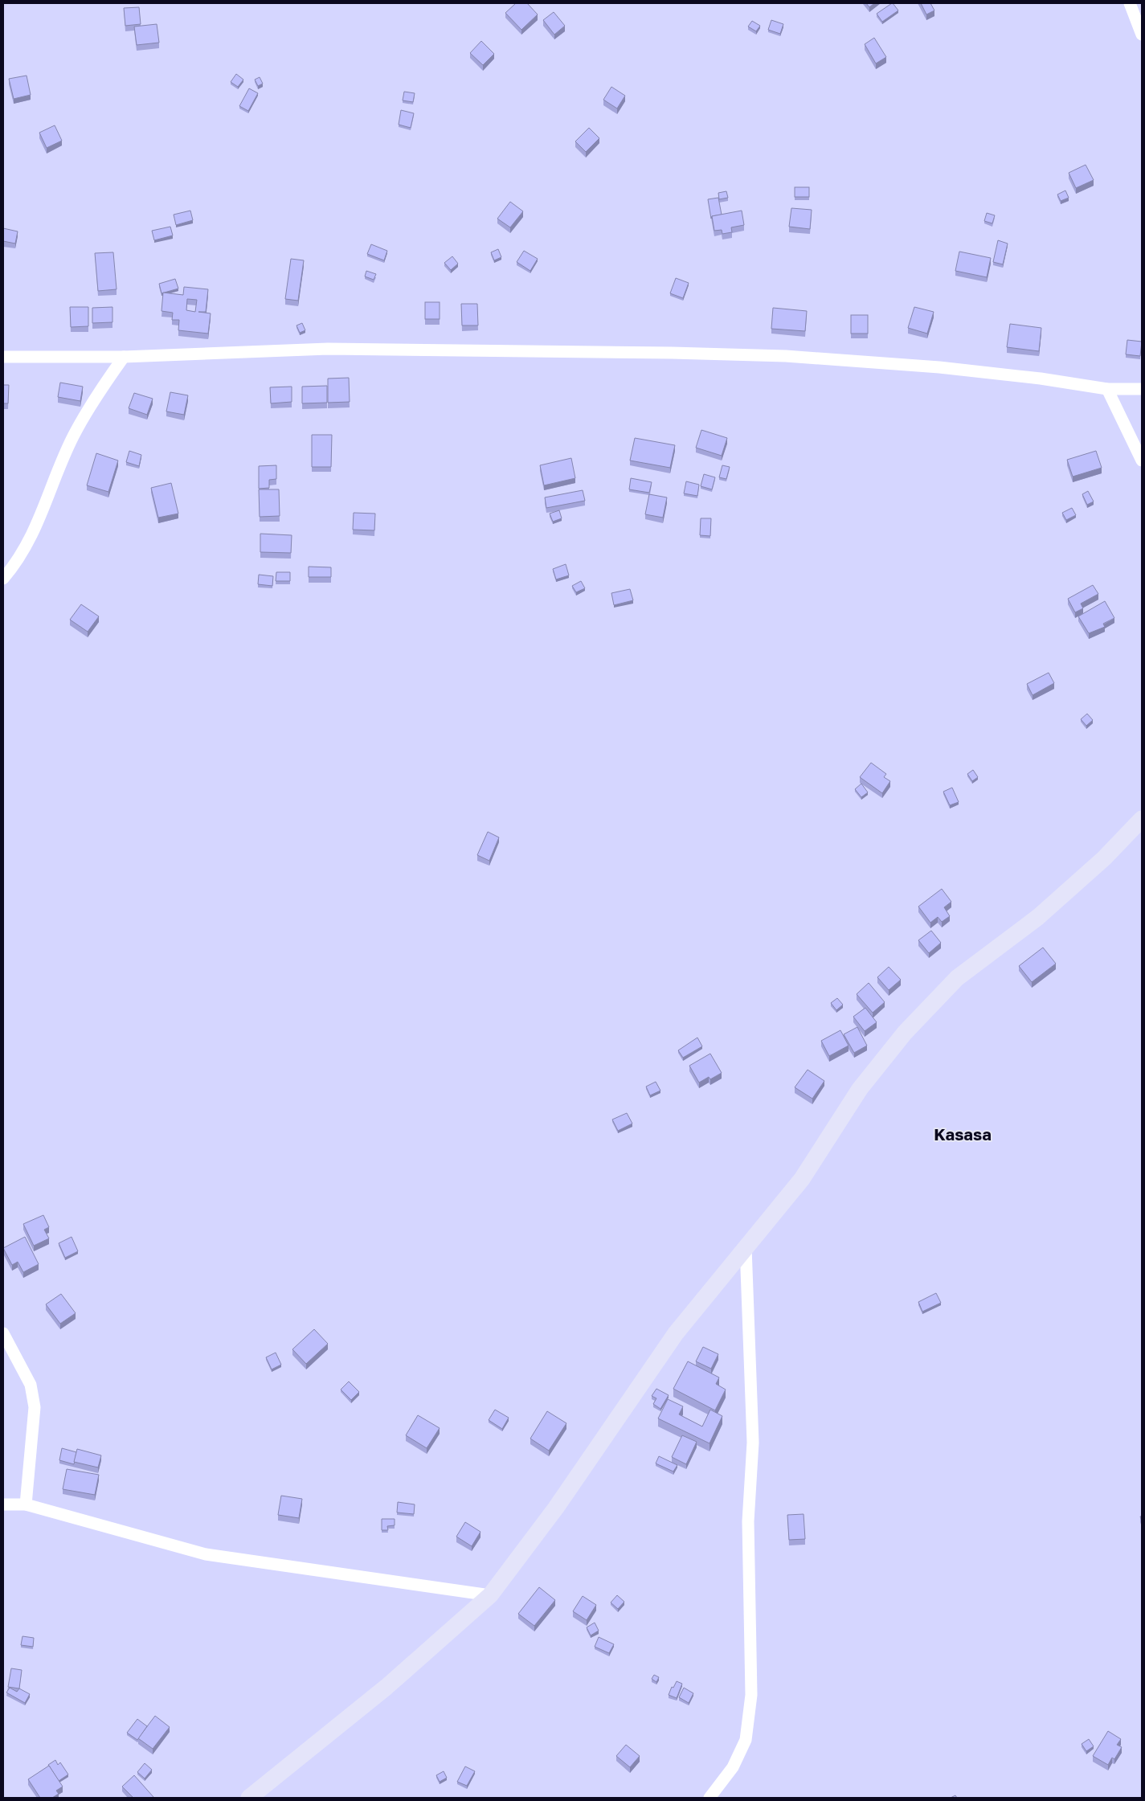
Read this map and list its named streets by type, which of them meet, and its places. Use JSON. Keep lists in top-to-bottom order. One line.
{"districts":["Kasasa"]}
